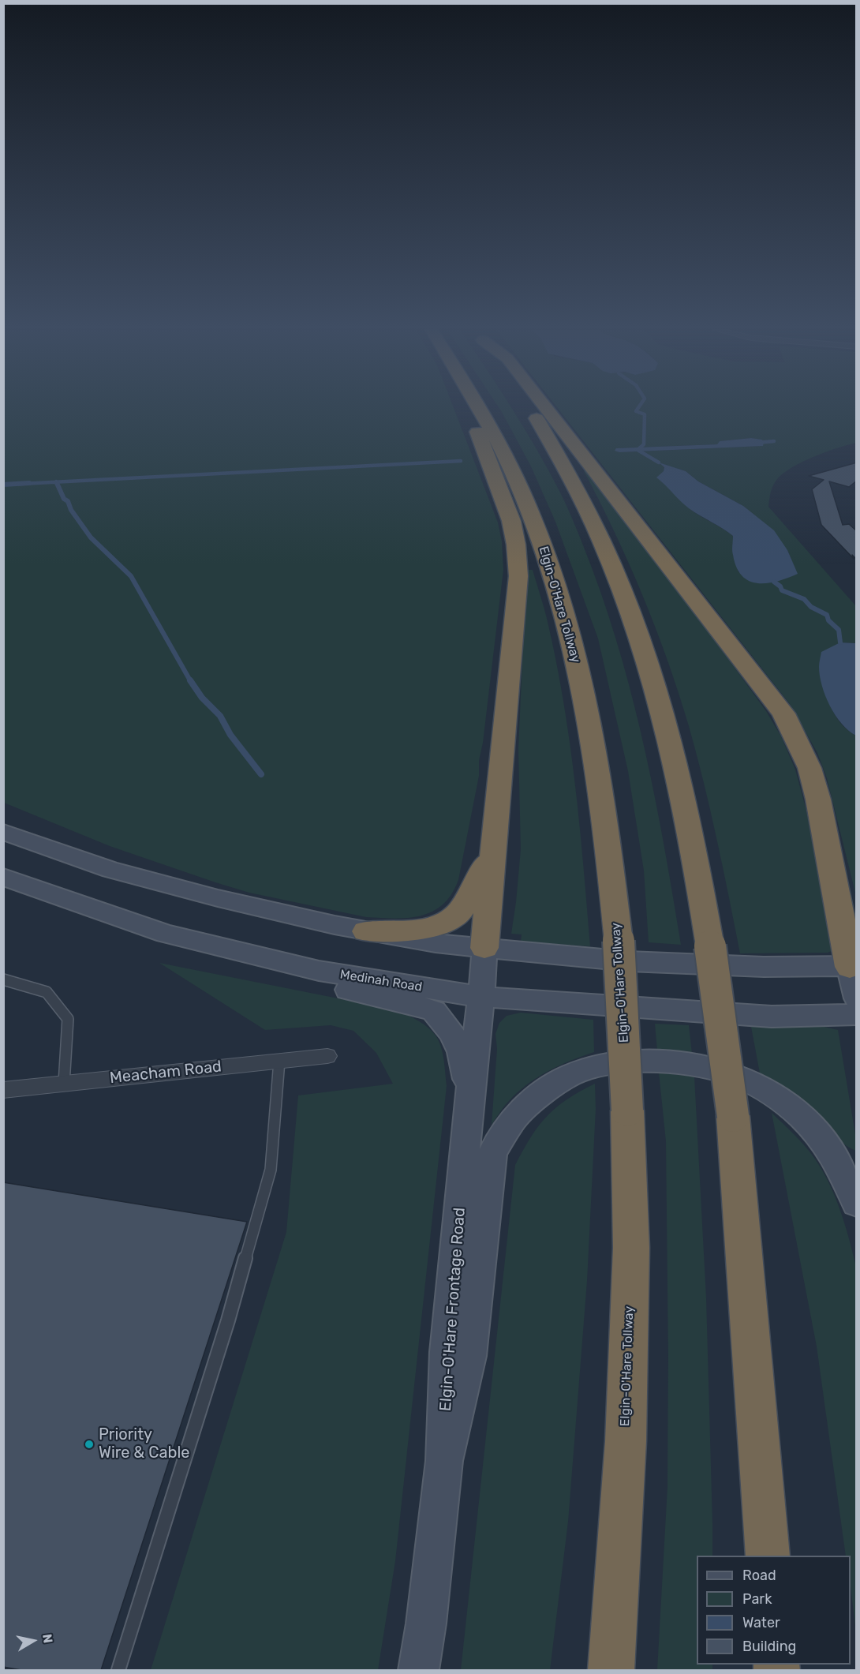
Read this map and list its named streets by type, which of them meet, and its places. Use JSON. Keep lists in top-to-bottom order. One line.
{"streets":{"highway":["Elgin-O'Hare Tollway"],"main road":["Medinah Road","Elgin-O'Hare Frontage Road"],"street":["Meacham Road"]},"crossings":[["Medinah Road","Elgin-O'Hare Frontage Road"]],"places":["Priority Wire & Cable"],"legend":["Road","Park","Water","Building"],"north":"right"}
